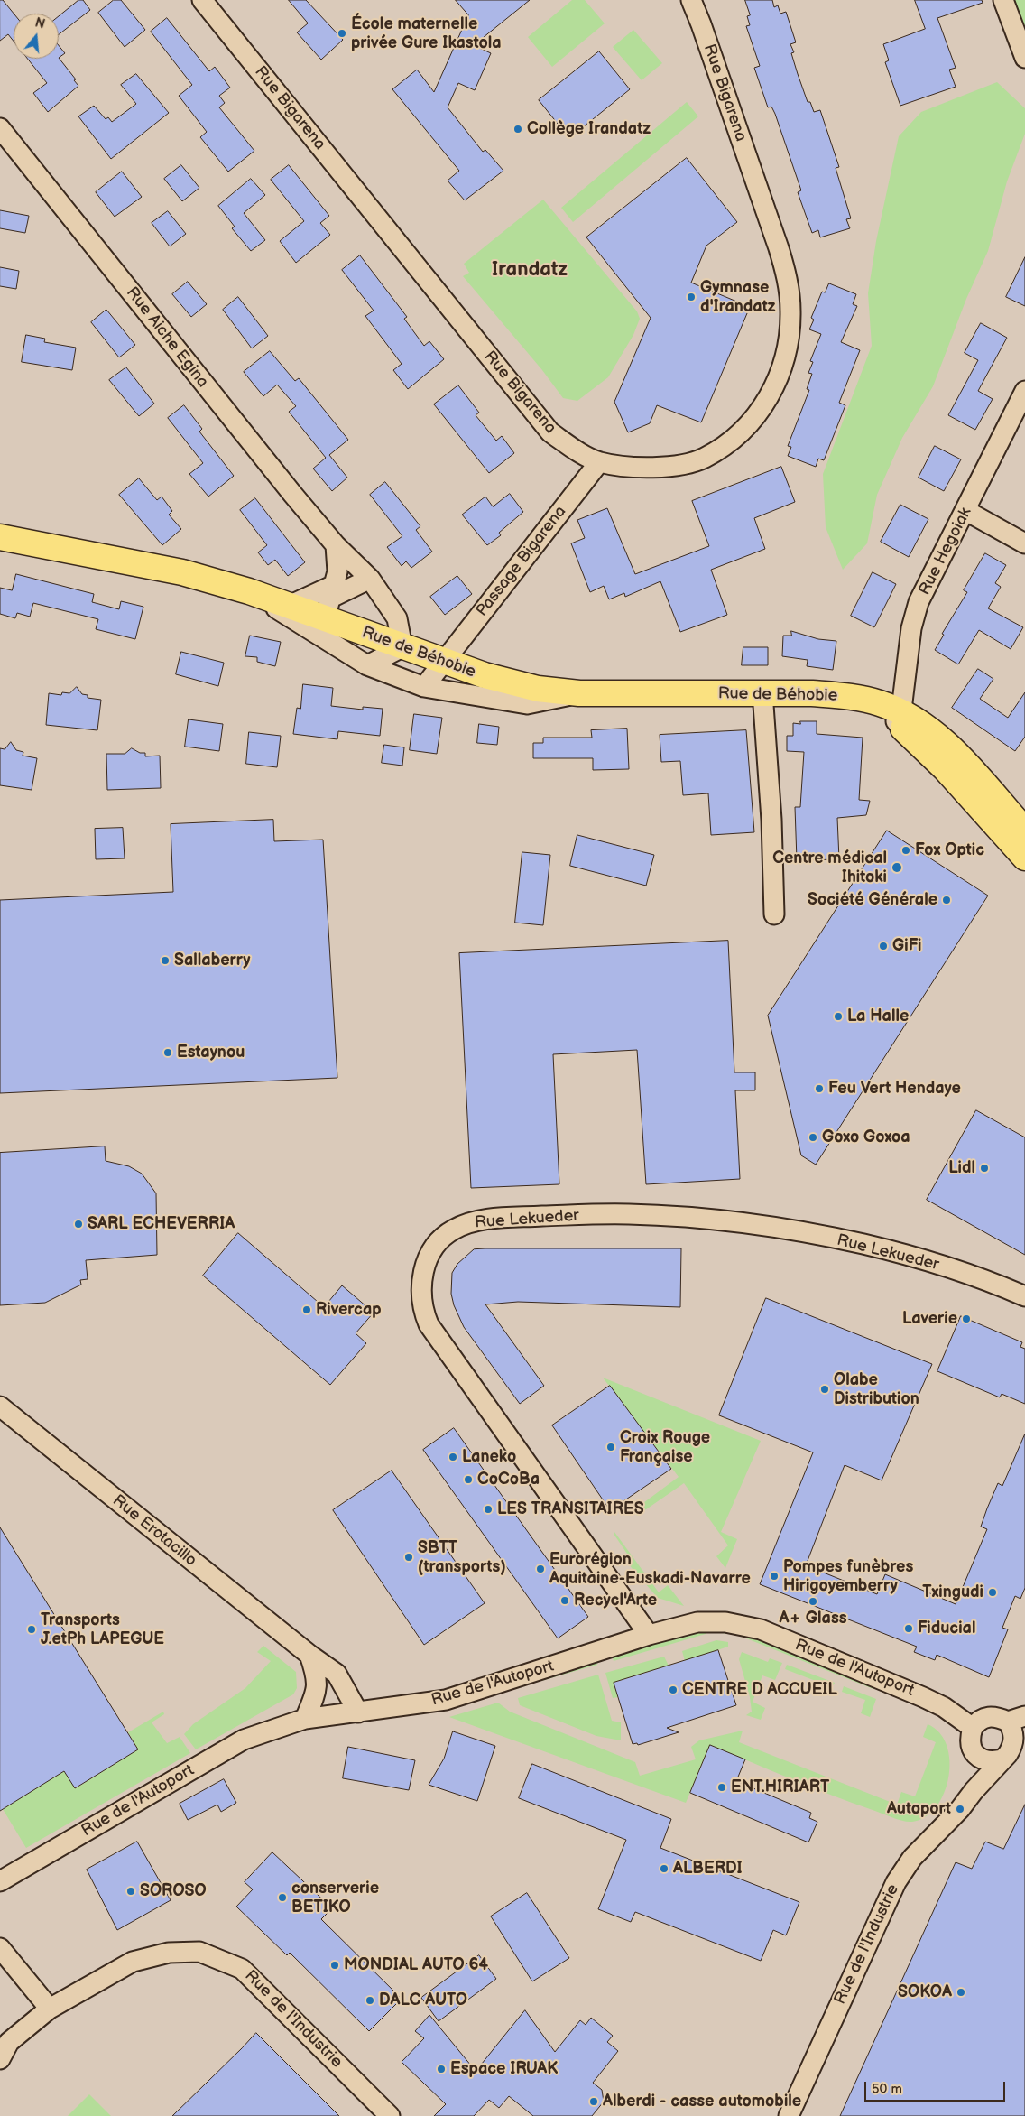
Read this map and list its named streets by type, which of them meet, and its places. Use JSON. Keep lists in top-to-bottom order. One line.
{"streets":{"main road":["Rue de Béhobie"],"street":["Rue Bigarena","Rue Aiche Egina","Rue Hegoiak","Passage Bigarena","Rue Lekueder","Rue Erotacillo","Rue de l'Autoport","Rue de l'Industrie"]},"crossings":[["Rue Bigarena","Passage Bigarena"],["Rue Aiche Egina","Rue de Béhobie"],["Rue Hegoiak","Rue de Béhobie"],["Passage Bigarena","Rue de Béhobie"],["Rue Lekueder","Rue de l'Autoport"],["Rue Erotacillo","Rue de l'Autoport"],["Rue de l'Autoport","Rue de l'Industrie"]],"districts":["Irandatz"],"places":["École maternelle privée Gure Ikastola","Collège Irandatz","Gymnase d'Irandatz","Fox Optic","Centre médical Ihitoki","Société Générale","GiFi","Sallaberry","La Halle","Estaynou","Feu Vert Hendaye","Goxo Goxoa","Lidl","SARL ECHEVERRIA","Rivercap","Laverie","Olabe Distribution","Croix Rouge Française","Laneko","CoCoBa","LES TRANSITAIRES","SBTT (transports)","Eurorégion Aquitaine-Euskadi-Navarre","Pompes funèbres Hirigoyemberry","Txingudi","Recycl'Arte","A+ Glass","Fiducial","Transports J.etPh LAPEGUE","CENTRE D ACCUEIL","ENT.HIRIART","Autoport","ALBERDI","SOROSO","conserverie BETIKO","MONDIAL AUTO 64","SOKOA","DALC AUTO","Espace IRUAK","Alberdi - casse automobile"],"scale_bar":"50 m","north":"top"}
